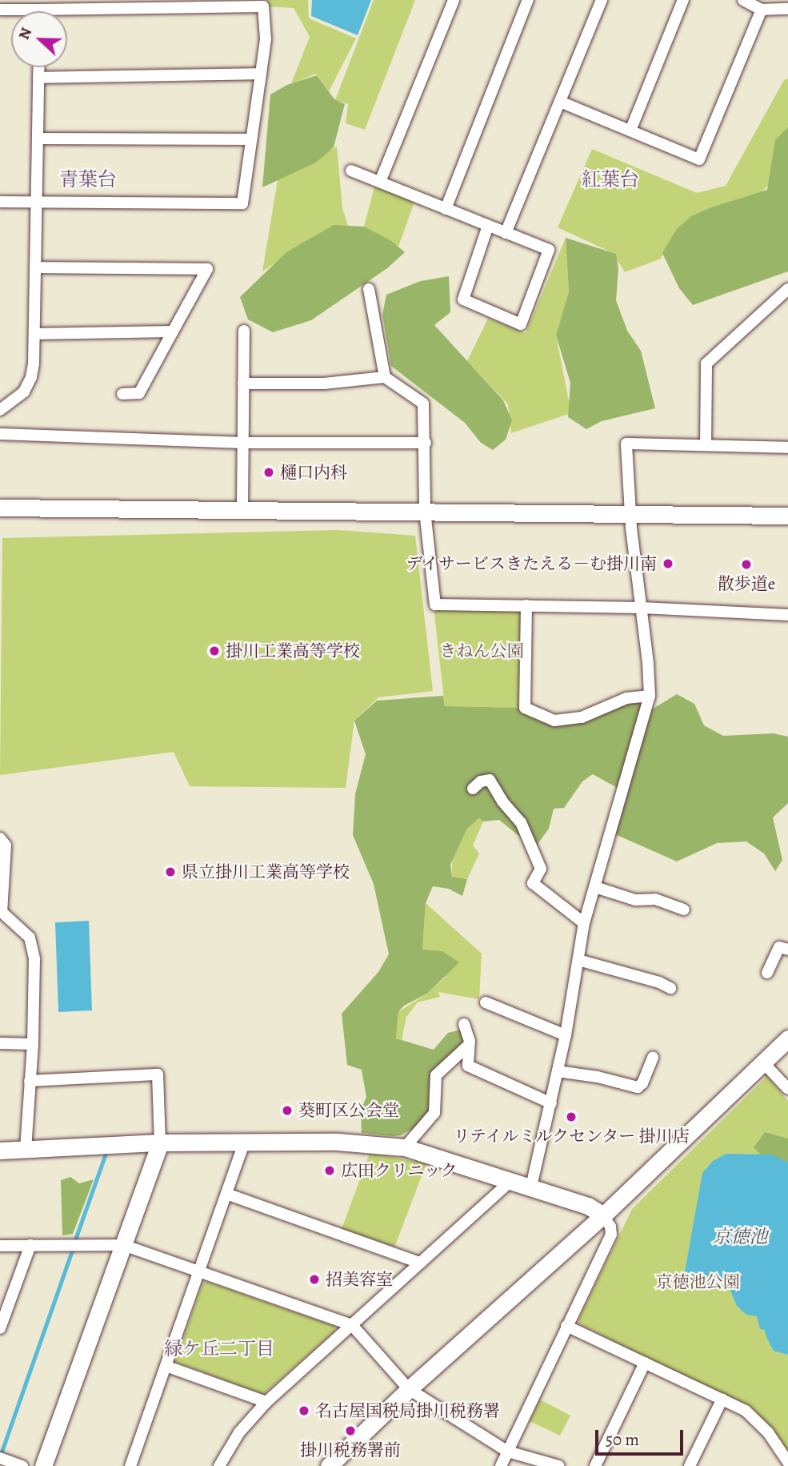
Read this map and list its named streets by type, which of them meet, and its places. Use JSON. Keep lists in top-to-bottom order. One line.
{"districts":["青葉台","紅葉台","緑ケ丘二丁目"],"water":["京徳池"],"parks":["きねん公園","京徳池公園"],"places":["樋口内科","デイサービスきたえる－む掛川南","散歩道e","掛川工業高等学校","県立掛川工業高等学校","葵町区公会堂","リテイルミルクセンター 掛川店","広田クリニック","招美容室","名古屋国税局掛川税務署","掛川税務署前"],"scale_bar":"50 m","north":"left"}
